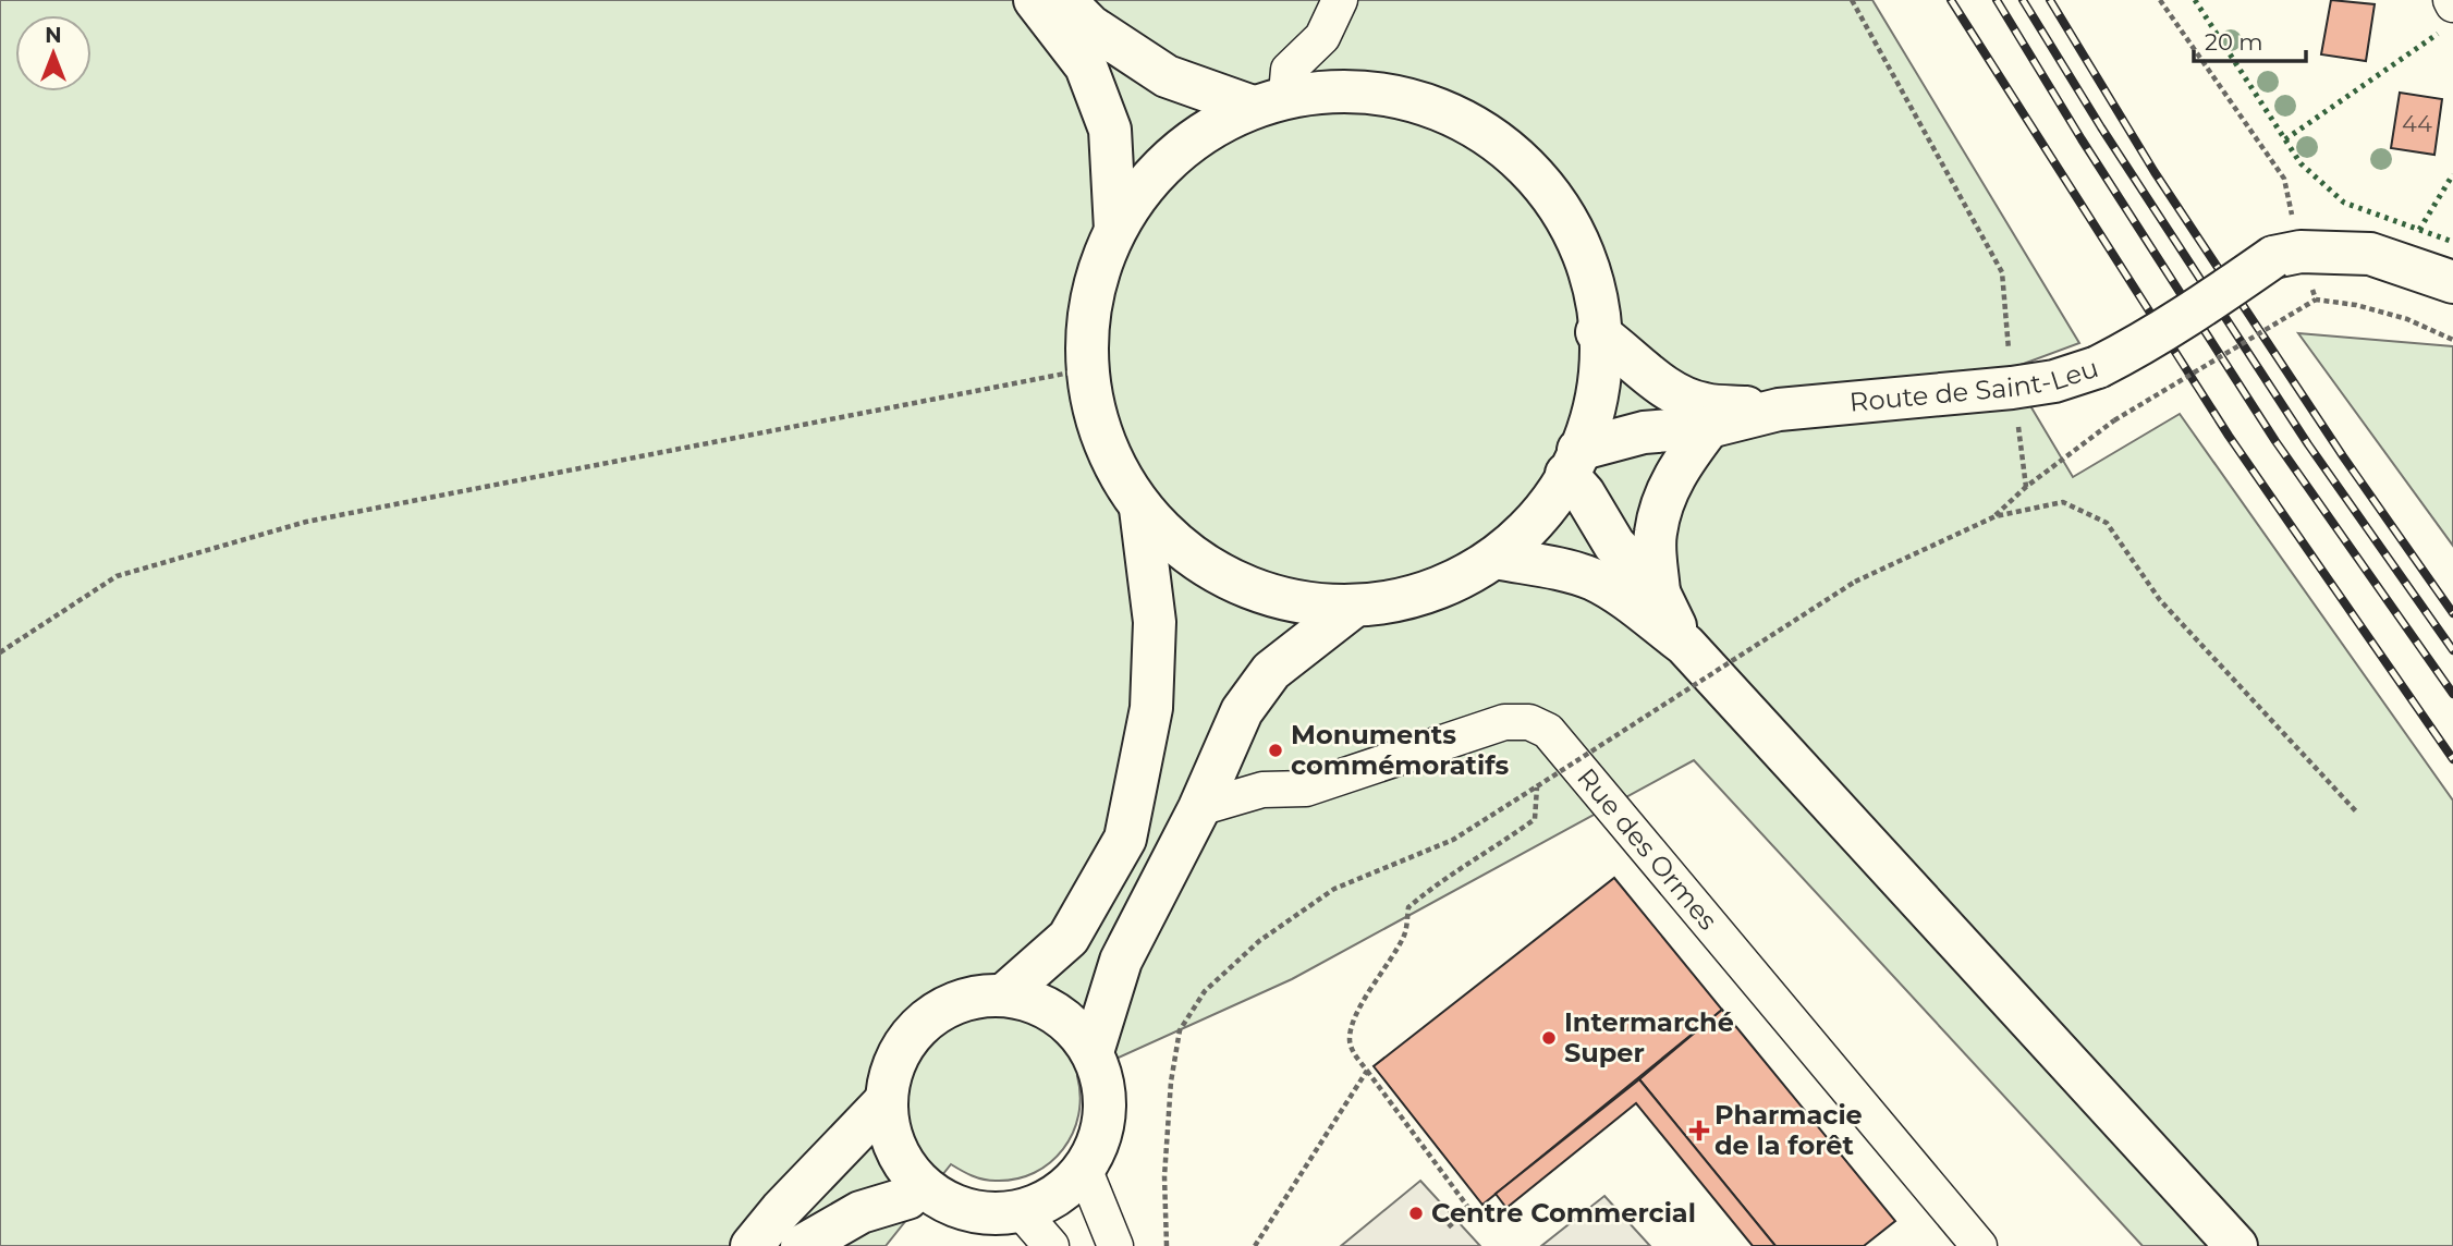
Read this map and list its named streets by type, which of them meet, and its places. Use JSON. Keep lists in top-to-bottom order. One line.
{"streets":{"main road":["Route de Saint-Leu"],"street":["Rue des Ormes"]},"places":{"other":["Monuments commémoratifs","Intermarché Super","Centre Commercial"],"health":["Pharmacie de la forêt"]},"house_numbers":["44"],"scale_bar":"20 m","north":"top"}
